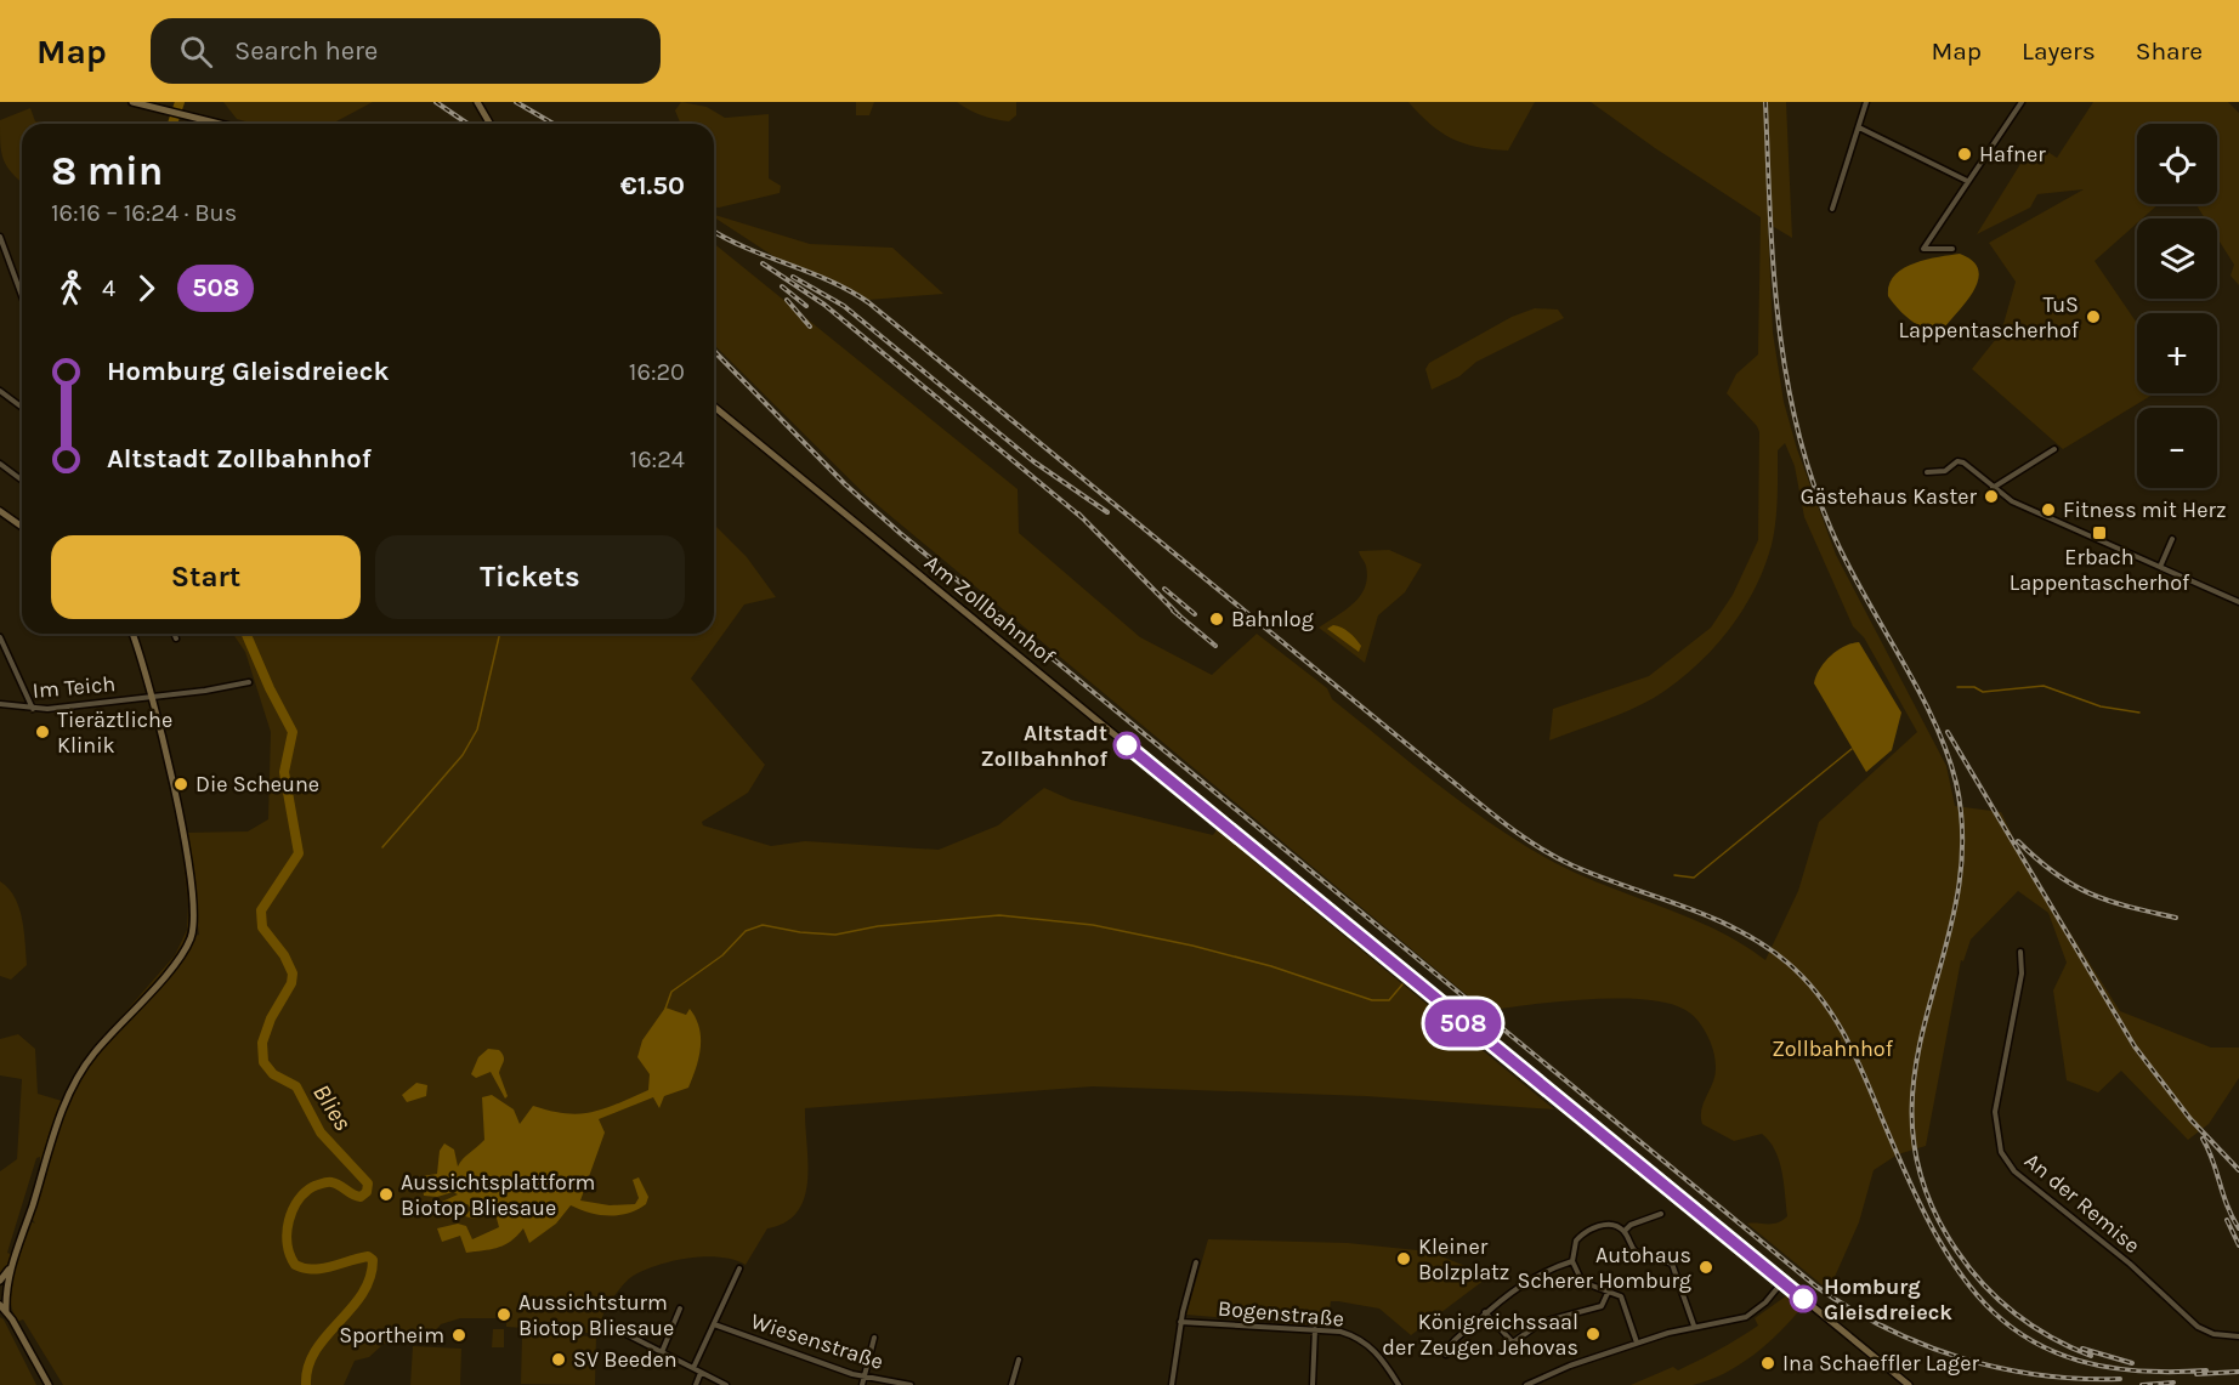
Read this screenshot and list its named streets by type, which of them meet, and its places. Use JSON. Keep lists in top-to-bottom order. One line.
{"streets":{"main road":["Am Zollbahnhof"],"street":["Im Teich","An der Remise","Bogenstraße","Wiesenstraße"]},"water":["Blies"],"parks":["Zollbahnhof"],"places":{"other":["Hafner","TuS Lappentascherhof","Gästehaus Kaster","Fitness mit Herz","Bahnlog","Tieräztliche Klinik","Altstadt Zollbahnhof","Die Scheune","Aussichtsplattform Biotop Bliesaue","Kleiner Bolzplatz","Autohaus Scherer Homburg","Homburg Gleisdreieck","Aussichtsturm Biotop Bliesaue","Königreichssaal der Zeugen Jehovas","Sportheim","SV Beeden","Ina Schaeffler Lager"],"transit":["Erbach Lappentascherhof"]},"lines":["bus line 508"],"page":{"header":"Map","search":"Search here","nav":["Map","Layers","Share"],"on_map":"508","map_buttons":["+","−"],"heading":["8 min","16:16 – 16:24 · Bus","€1.50"],"legs":["4","508"],"list":[{"name":"Homburg Gleisdreieck","value":"16:20"},{"name":"Altstadt Zollbahnhof","value":"16:24"}],"buttons":["Start","Tickets"]}}
